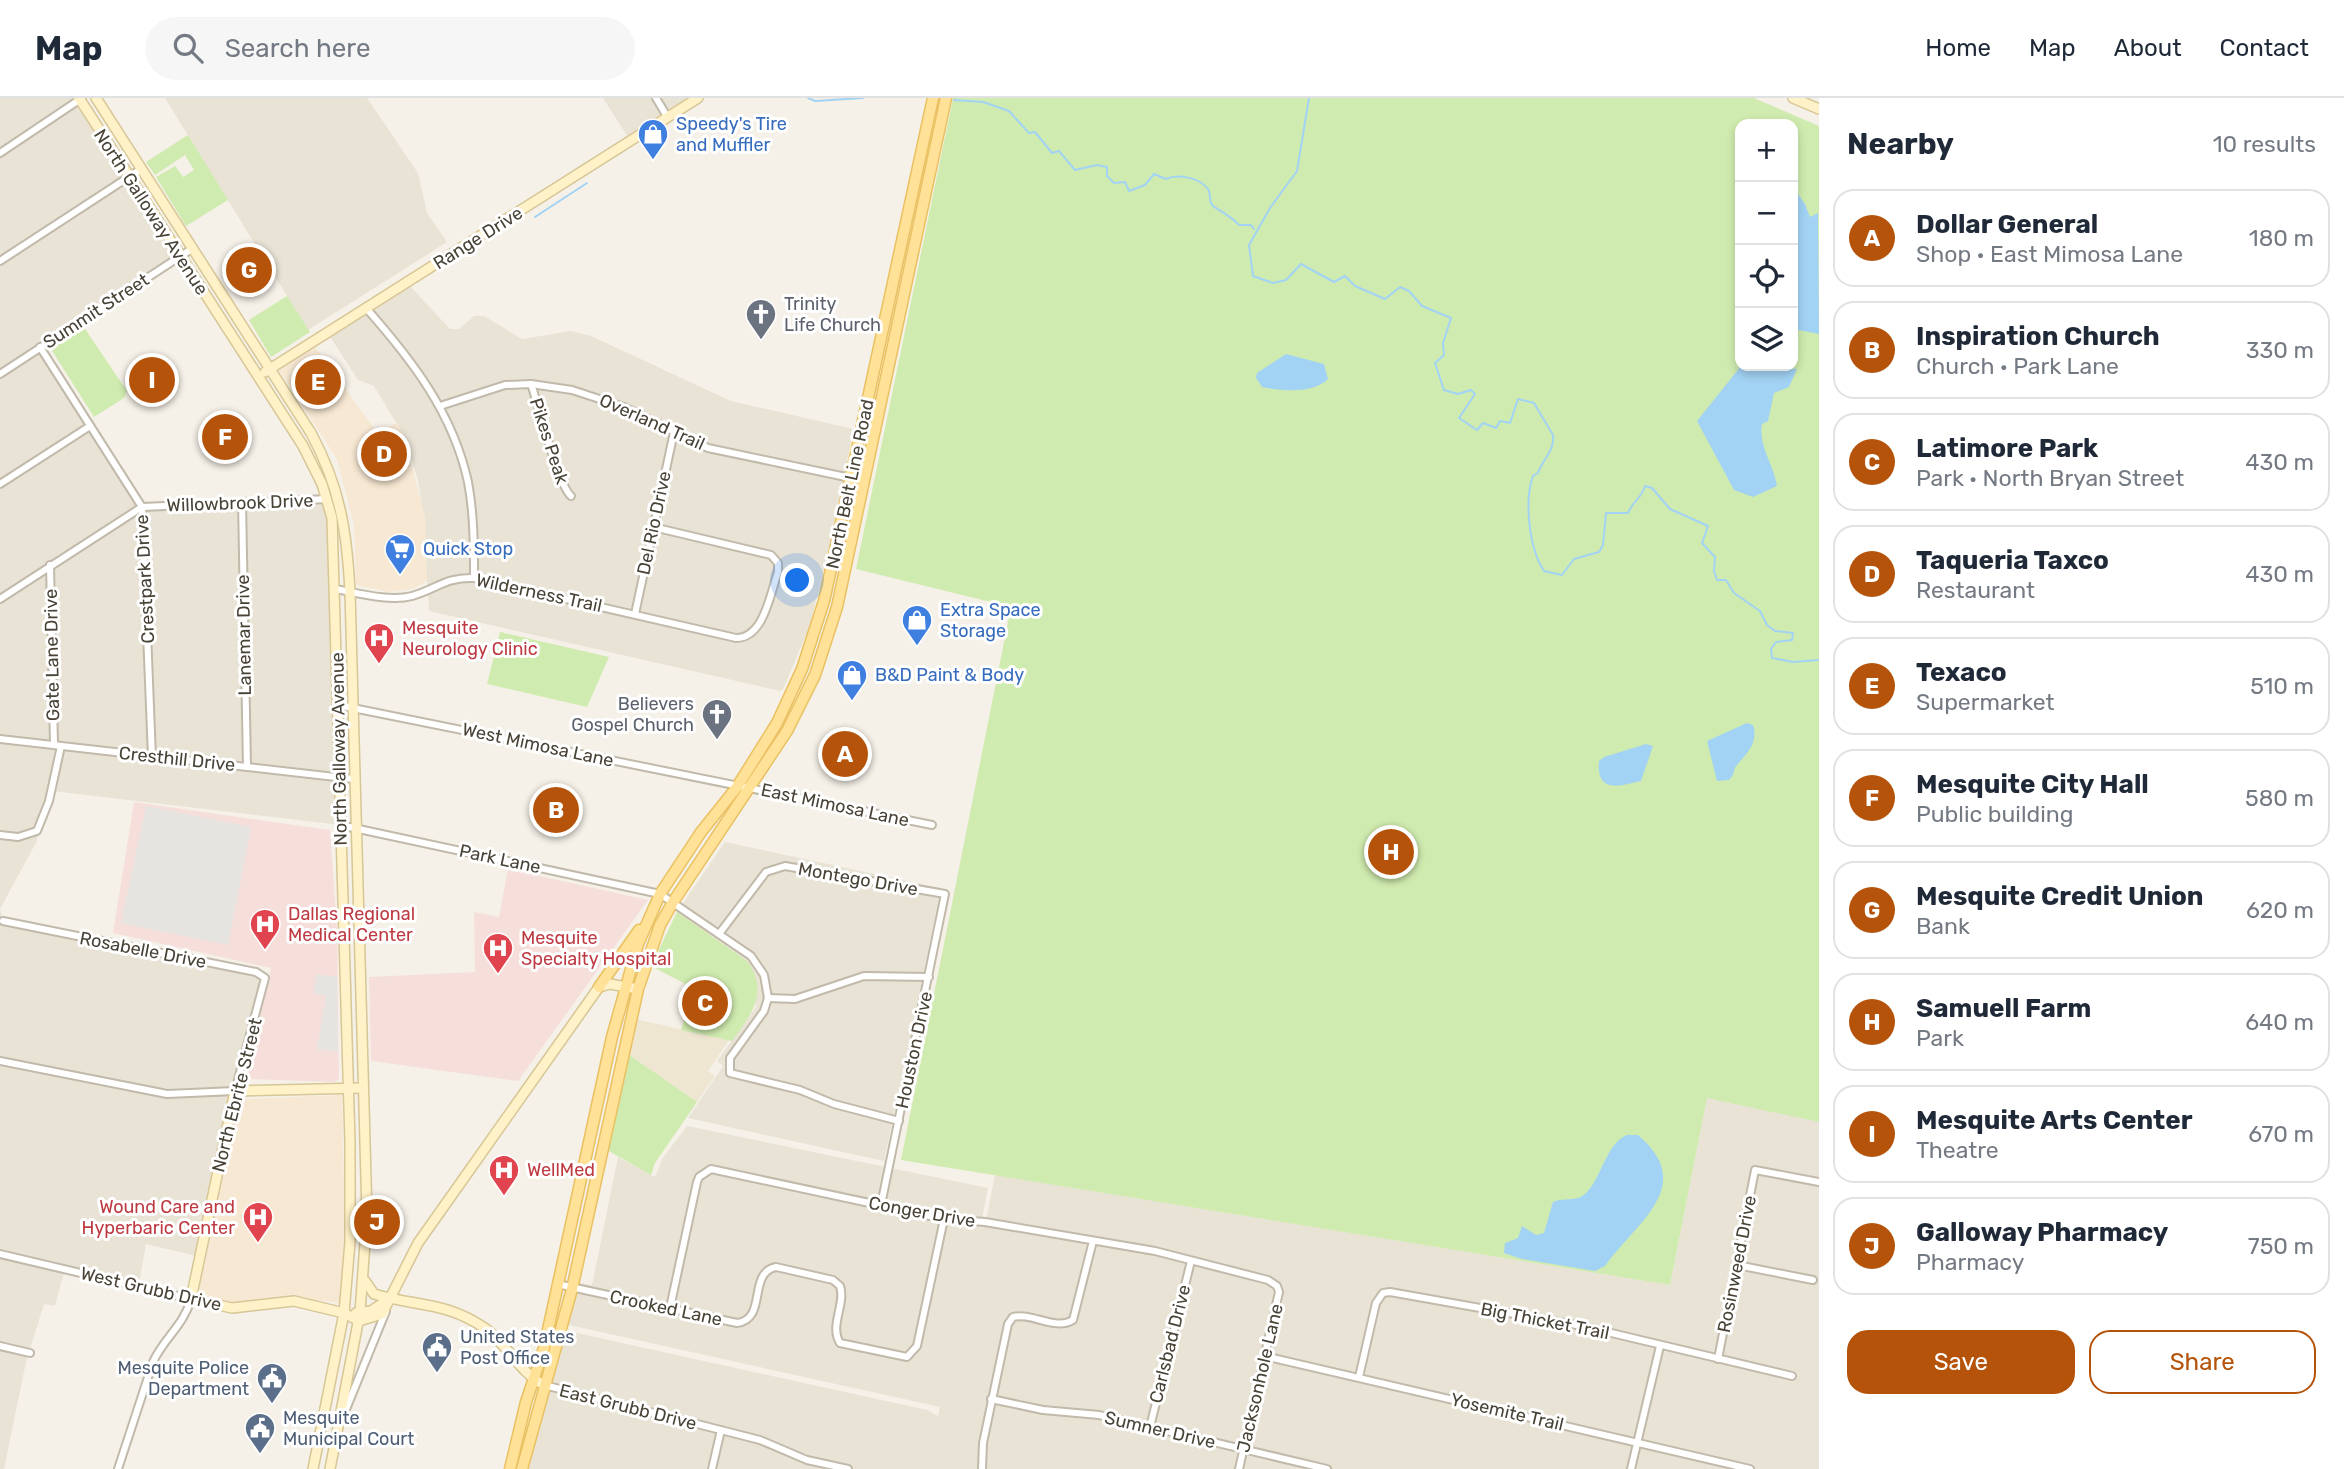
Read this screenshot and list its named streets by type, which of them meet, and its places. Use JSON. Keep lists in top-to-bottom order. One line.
{"streets":{"main road":["North Galloway Avenue","Range Drive","North Belt Line Road","North Ebrite Street","West Grubb Drive","East Grubb Drive"],"street":["Summit Street","Overland Trail","Pikes Peak","Willowbrook Drive","Del Rio Drive","Crestpark Drive","Wilderness Trail","Lanemar Drive","Gate Lane Drive","West Mimosa Lane","Cresthill Drive","East Mimosa Lane","Park Lane","Montego Drive","Rosabelle Drive","Houston Drive","Conger Drive","Rosinweed Drive","Crooked Lane","Big Thicket Trail","Carlsbad Drive","Jacksonhole Lane","Yosemite Trail","Sumner Drive"]},"crossings":[["North Galloway Avenue","Range Drive"],["North Galloway Avenue","Summit Street"],["North Galloway Avenue","Willowbrook Drive"],["North Galloway Avenue","Wilderness Trail"],["North Galloway Avenue","West Mimosa Lane"],["North Galloway Avenue","Cresthill Drive"],["North Galloway Avenue","Park Lane"],["North Galloway Avenue","West Grubb Drive"],["Summit Street","Crestpark Drive"],["Overland Trail","Pikes Peak"],["Overland Trail","North Belt Line Road"],["Overland Trail","Del Rio Drive"],["North Belt Line Road","West Mimosa Lane"],["North Belt Line Road","East Mimosa Lane"],["North Belt Line Road","Park Lane"],["North Belt Line Road","Crooked Lane"],["North Belt Line Road","East Grubb Drive"],["Willowbrook Drive","Crestpark Drive"],["Willowbrook Drive","Lanemar Drive"],["Willowbrook Drive","Gate Lane Drive"],["Del Rio Drive","Wilderness Trail"],["Crestpark Drive","Cresthill Drive"],["Lanemar Drive","Cresthill Drive"],["Gate Lane Drive","Cresthill Drive"],["West Mimosa Lane","East Mimosa Lane"],["Park Lane","Montego Drive"],["Montego Drive","Houston Drive"],["Rosabelle Drive","North Ebrite Street"],["Houston Drive","Conger Drive"],["North Ebrite Street","West Grubb Drive"],["Conger Drive","Crooked Lane"],["Conger Drive","Carlsbad Drive"],["Conger Drive","Jacksonhole Lane"],["Rosinweed Drive","Big Thicket Trail"],["Big Thicket Trail","Yosemite Trail"],["Carlsbad Drive","Sumner Drive"],["Jacksonhole Lane","Yosemite Trail"],["Jacksonhole Lane","Sumner Drive"]],"places":{"shop":["Speedy's Tire and Muffler","Extra Space Storage","B&D Paint & Body"],"church":["Trinity Life Church","Believers Gospel Church"],"supermarket":["Quick Stop"],"hospital":["Mesquite Neurology Clinic","Dallas Regional Medical Center","Mesquite Specialty Hospital","WellMed","Wound Care and Hyperbaric Center"],"public building":["United States Post Office","Mesquite Police Department","Mesquite Municipal Court"]},"page":{"header":"Map","search":"Search here","nav":["Home","Map","About","Contact"],"heading":["Nearby","10 results"],"map_buttons":["+","−"],"list":[{"mark":"A","name":"Dollar General","note":"Shop · East Mimosa Lane","value":"180 m"},{"mark":"B","name":"Inspiration Church","note":"Church · Park Lane","value":"330 m"},{"mark":"C","name":"Latimore Park","note":"Park · North Bryan Street","value":"430 m"},{"mark":"D","name":"Taqueria Taxco","note":"Restaurant","value":"430 m"},{"mark":"E","name":"Texaco","note":"Supermarket","value":"510 m"},{"mark":"F","name":"Mesquite City Hall","note":"Public building","value":"580 m"},{"mark":"G","name":"Mesquite Credit Union","note":"Bank","value":"620 m"},{"mark":"H","name":"Samuell Farm","note":"Park","value":"640 m"},{"mark":"I","name":"Mesquite Arts Center","note":"Theatre","value":"670 m"},{"mark":"J","name":"Galloway Pharmacy","note":"Pharmacy","value":"750 m"}],"pins":["G","I","E","F","D","A","B","H","C","J"],"buttons":["Save","Share"]}}
